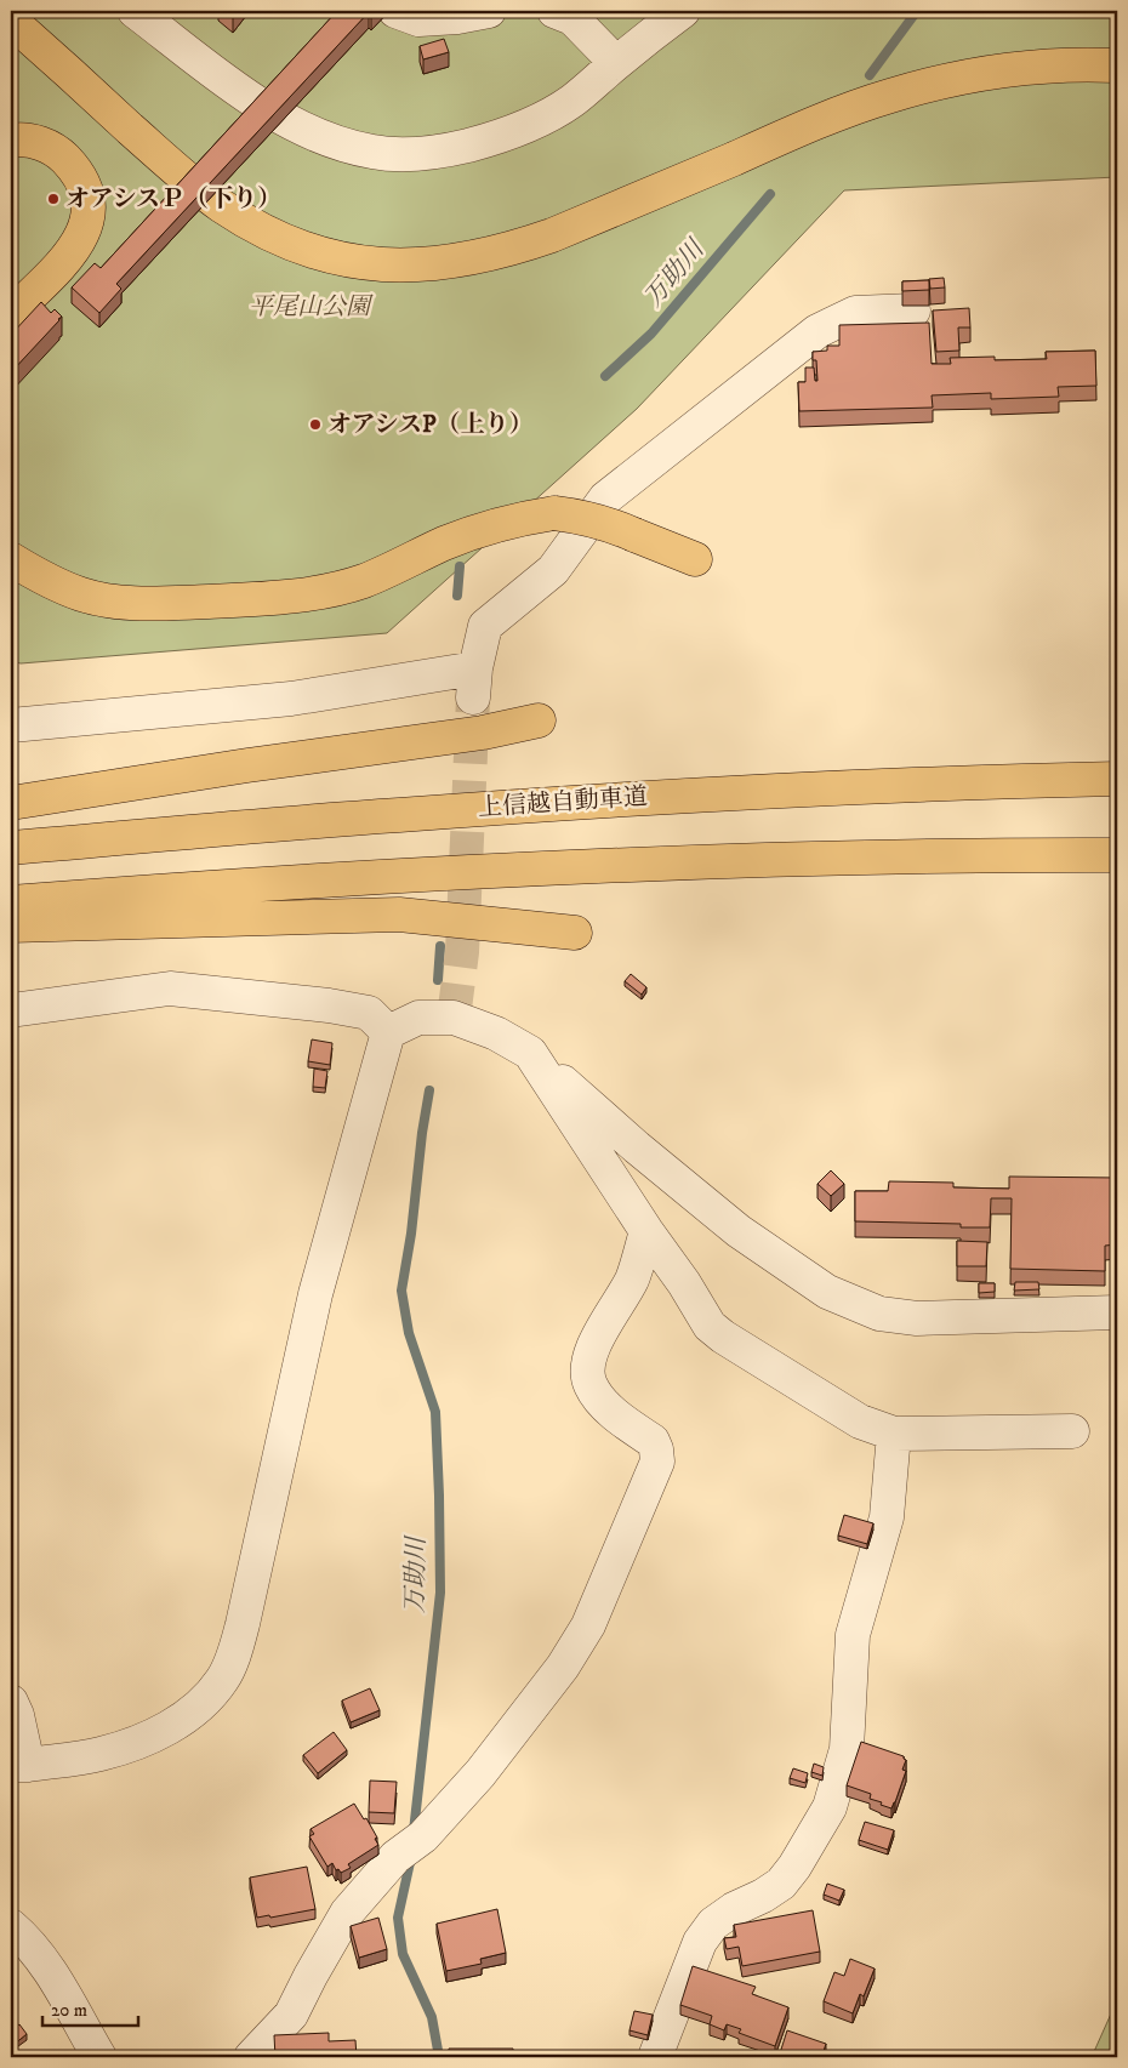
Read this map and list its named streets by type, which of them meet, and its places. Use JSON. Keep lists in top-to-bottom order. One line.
{"streets":{"highway":["上信越自動車道"]},"water":["万助川"],"parks":["平尾山公園"],"places":["オアシスＰ（下り）","オアシスP（上り）"],"scale_bar":"20 m"}
